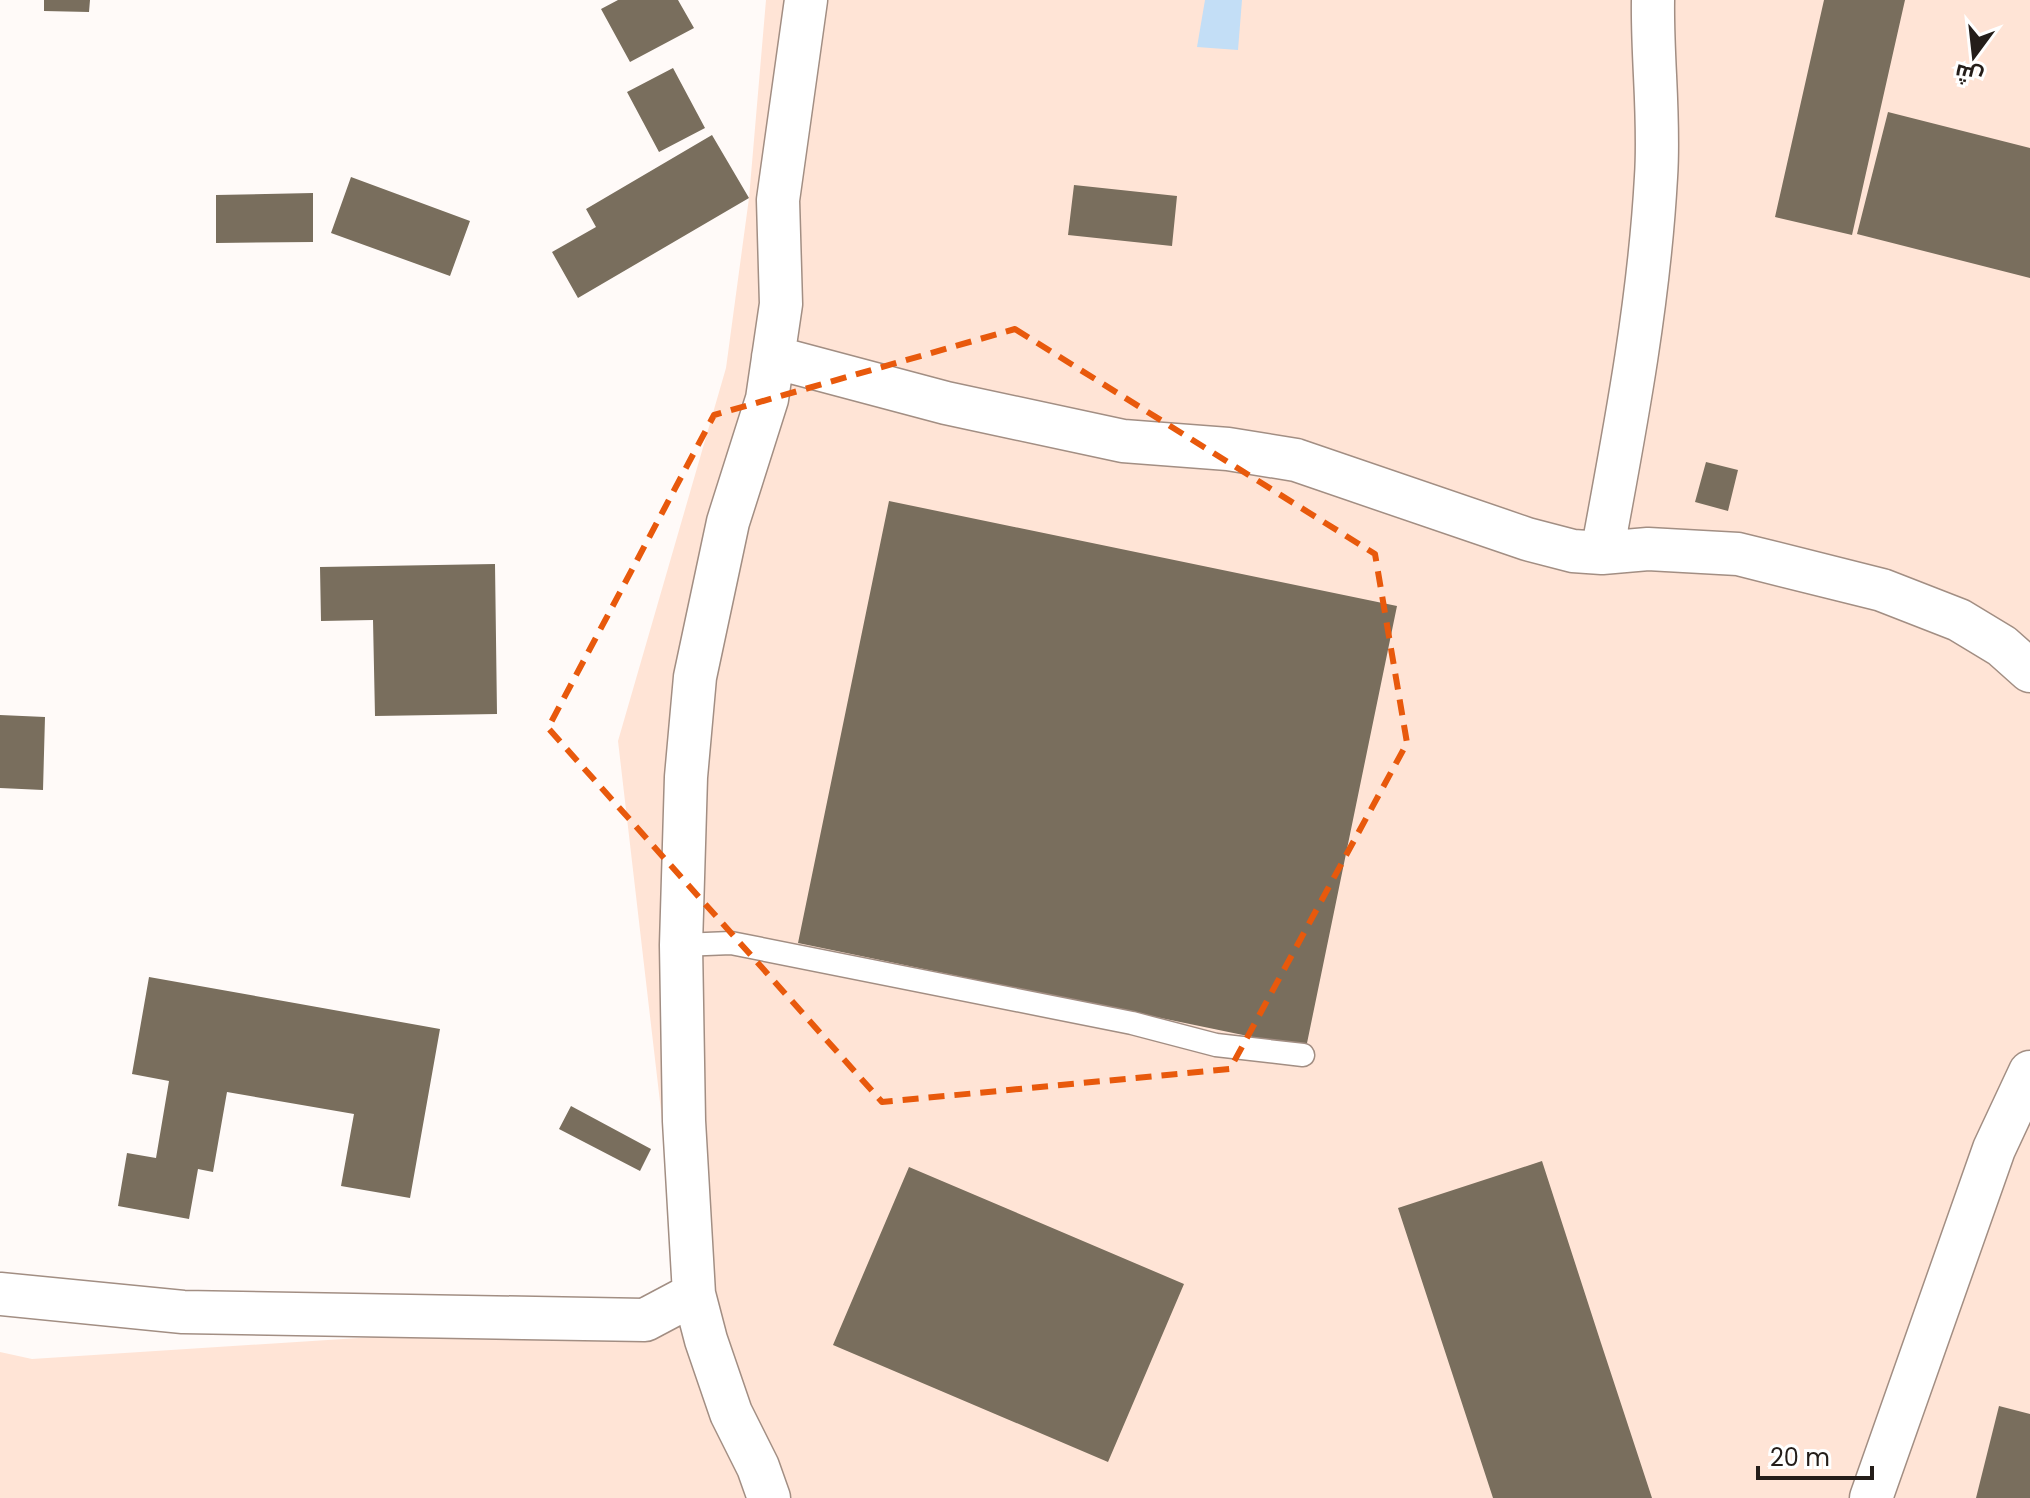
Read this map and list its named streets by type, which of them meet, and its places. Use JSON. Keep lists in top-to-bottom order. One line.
{"scale_bar":"20 m","north":"bottom"}
